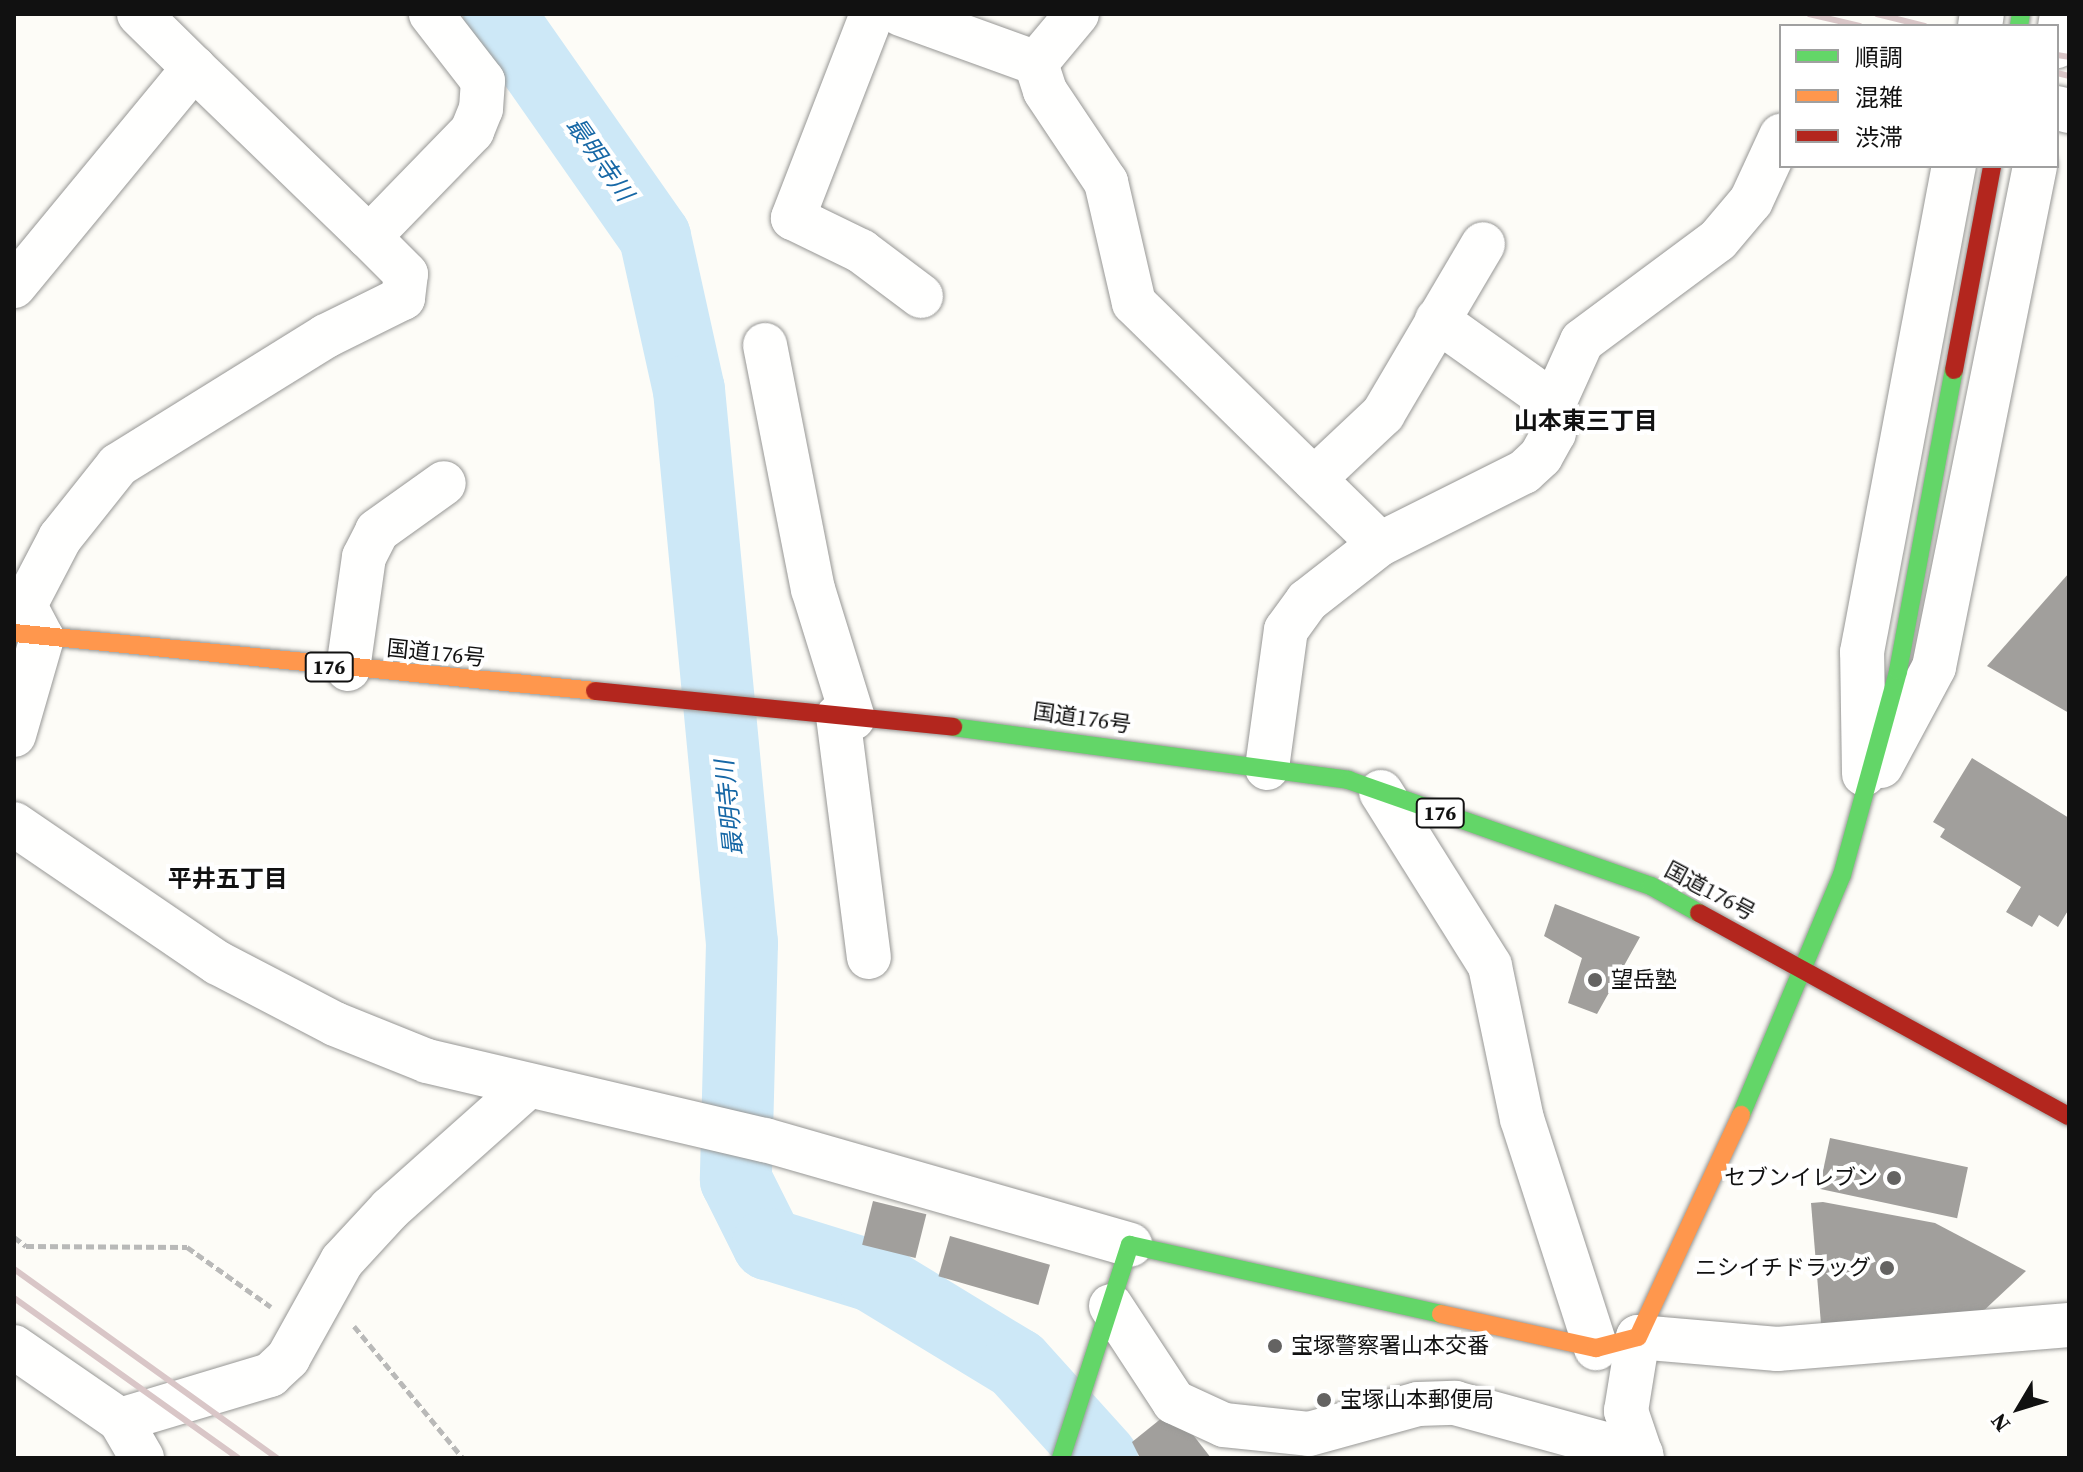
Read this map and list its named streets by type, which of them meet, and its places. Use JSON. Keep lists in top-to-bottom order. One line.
{"streets":{"main road":["国道176号","176"]},"districts":["山本東三丁目","平井五丁目"],"water":["最明寺川"],"places":["望岳塾","セブンイレブン","ニシイチドラッグ","宝塚警察署山本交番","宝塚山本郵便局"],"legend":["順調","混雑","渋滞"],"north":"bottom left"}
